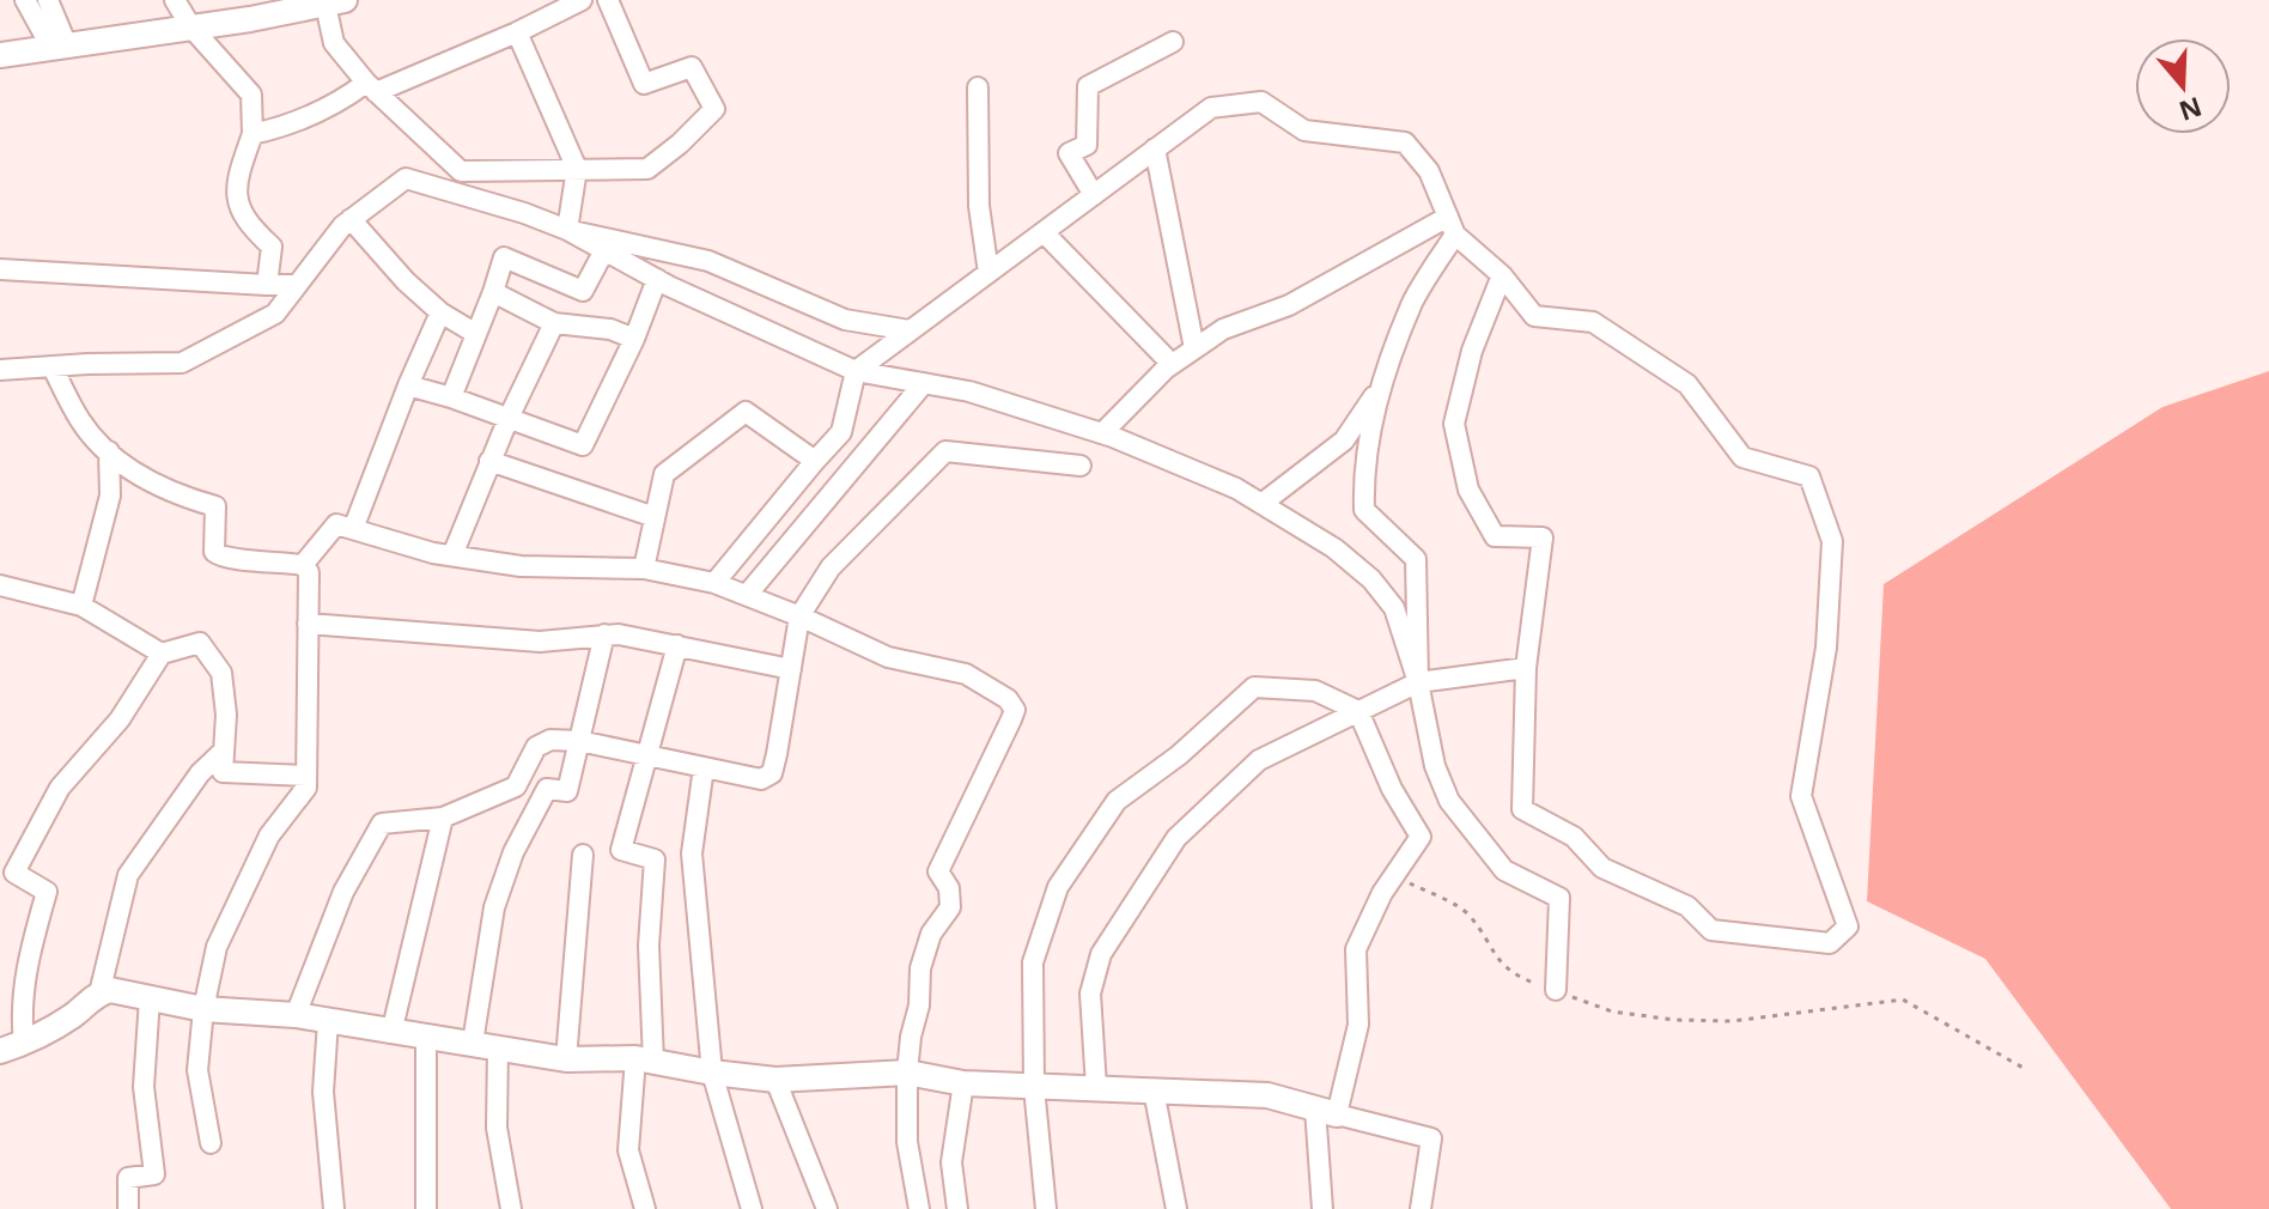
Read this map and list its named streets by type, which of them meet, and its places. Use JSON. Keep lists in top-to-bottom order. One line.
{"north":"bottom"}
